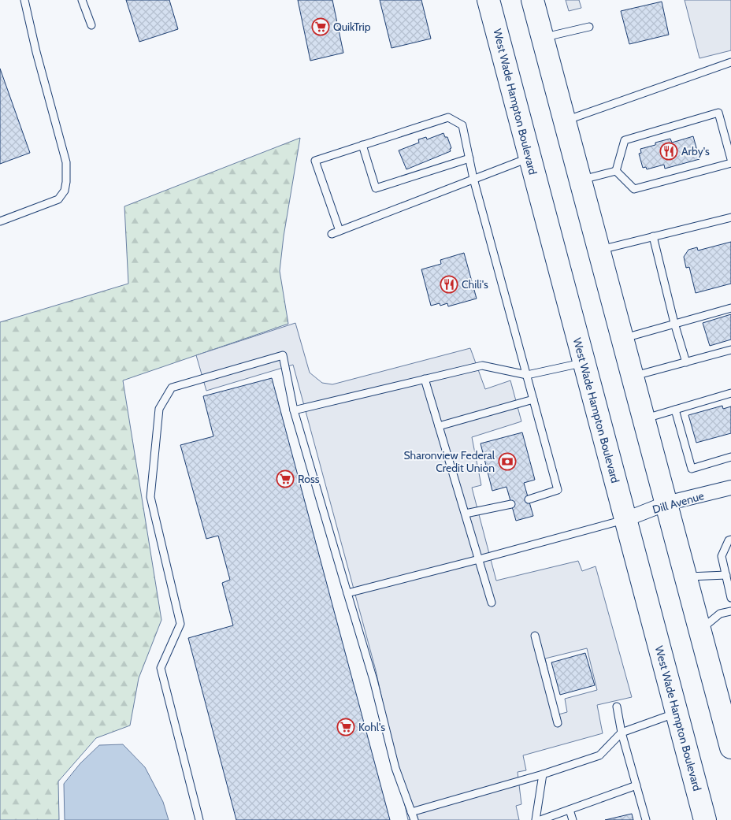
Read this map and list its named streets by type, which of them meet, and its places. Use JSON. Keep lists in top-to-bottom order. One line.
{"streets":{"main road":["West Wade Hampton Boulevard"],"street":["Dill Avenue"]},"crossings":[["West Wade Hampton Boulevard","Dill Avenue"]],"places":{"supermarket":["QuikTrip","Ross","Kohl's"],"restaurant":["Arby's","Chili's"],"bank":["Sharonview Federal Credit Union"]}}
